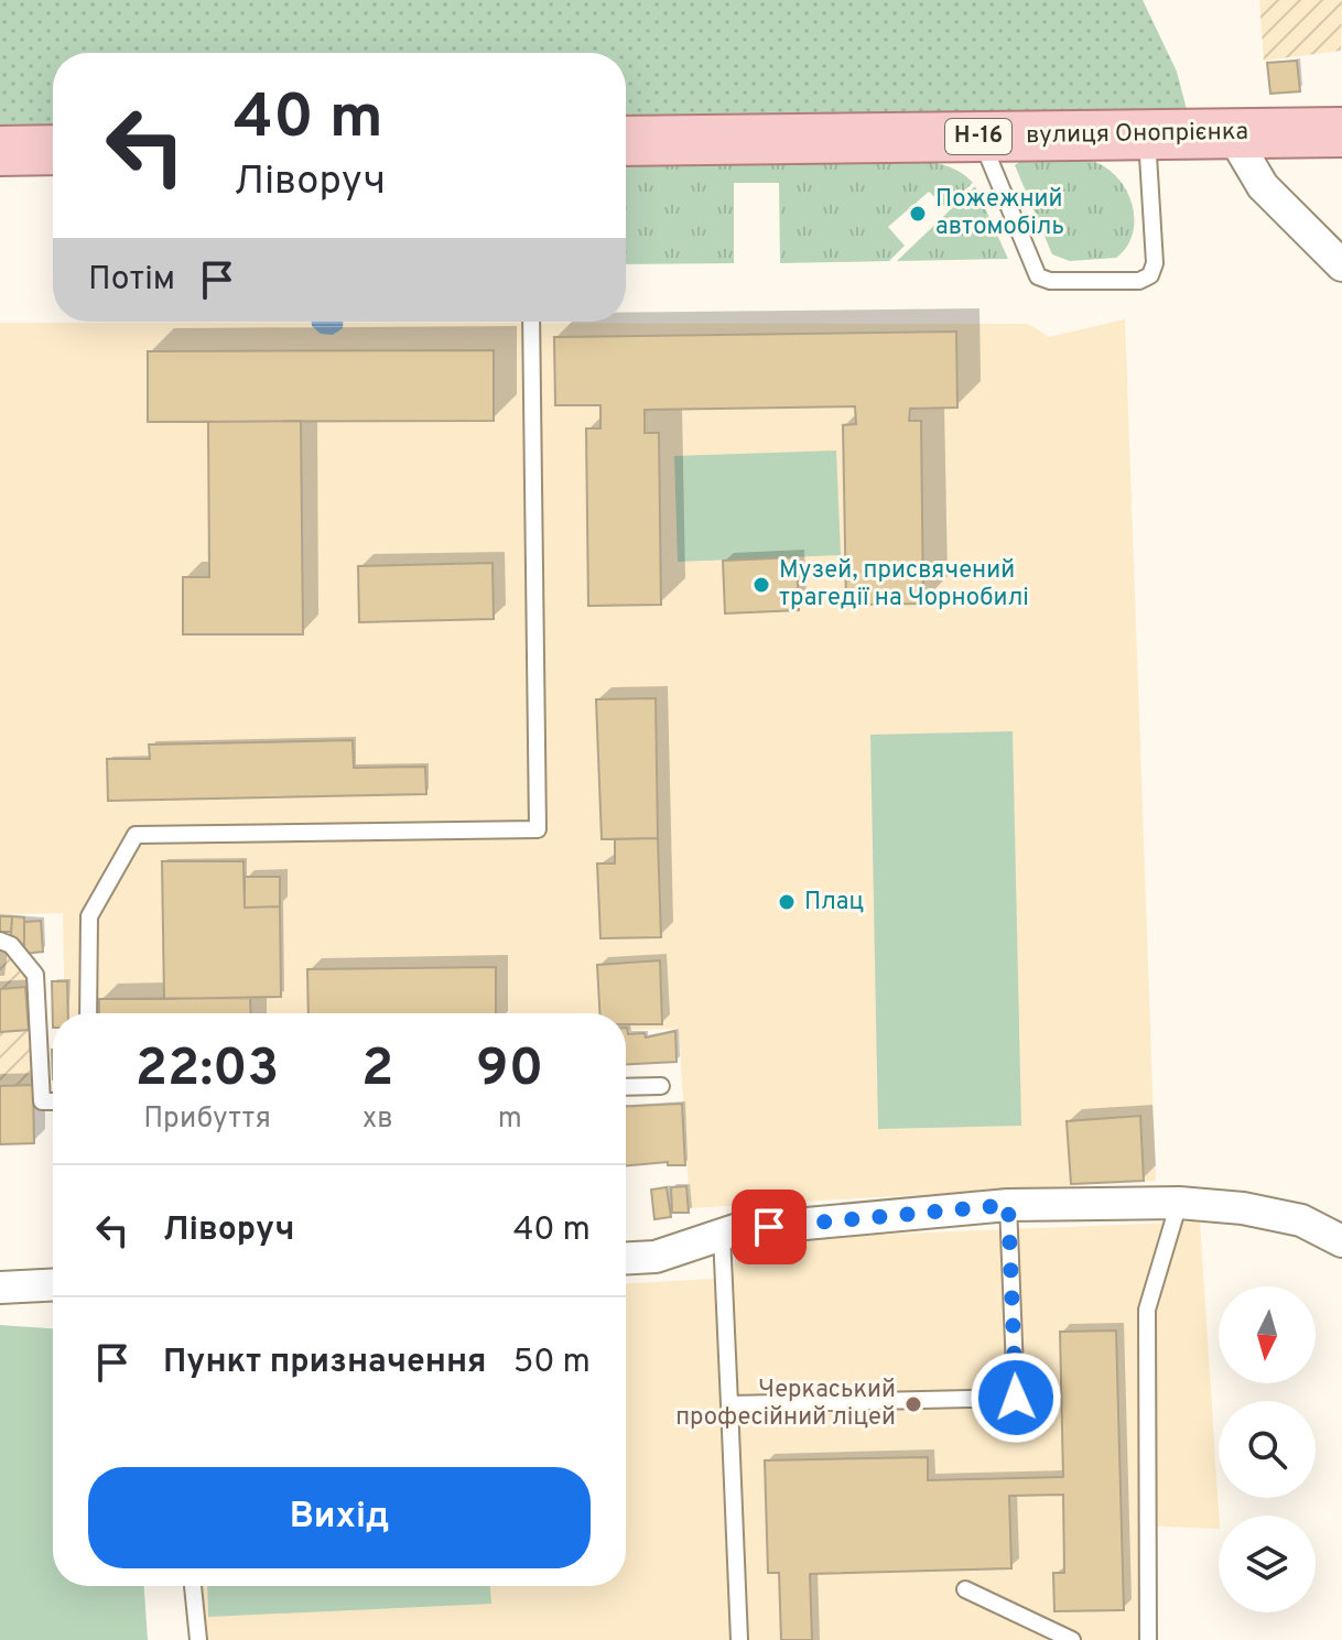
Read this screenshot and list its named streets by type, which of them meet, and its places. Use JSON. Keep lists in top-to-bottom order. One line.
{"streets":{"main road":["вулиця Онопрієнка","Н-16"]},"places":["Пожежний автомобіль","Музей, присвячений трагедії на Чорнобилі","Плац","Черкаський професійний ліцей"],"north":"bottom","page":{"turn":["40 m","Ліворуч"],"then":"Потім","eta":["22:03","Прибуття","2","хв","90","m"],"list":[{"name":"Ліворуч","value":"40 m"},{"name":"Пункт призначення","value":"50 m"}],"buttons":"Вихід"}}
